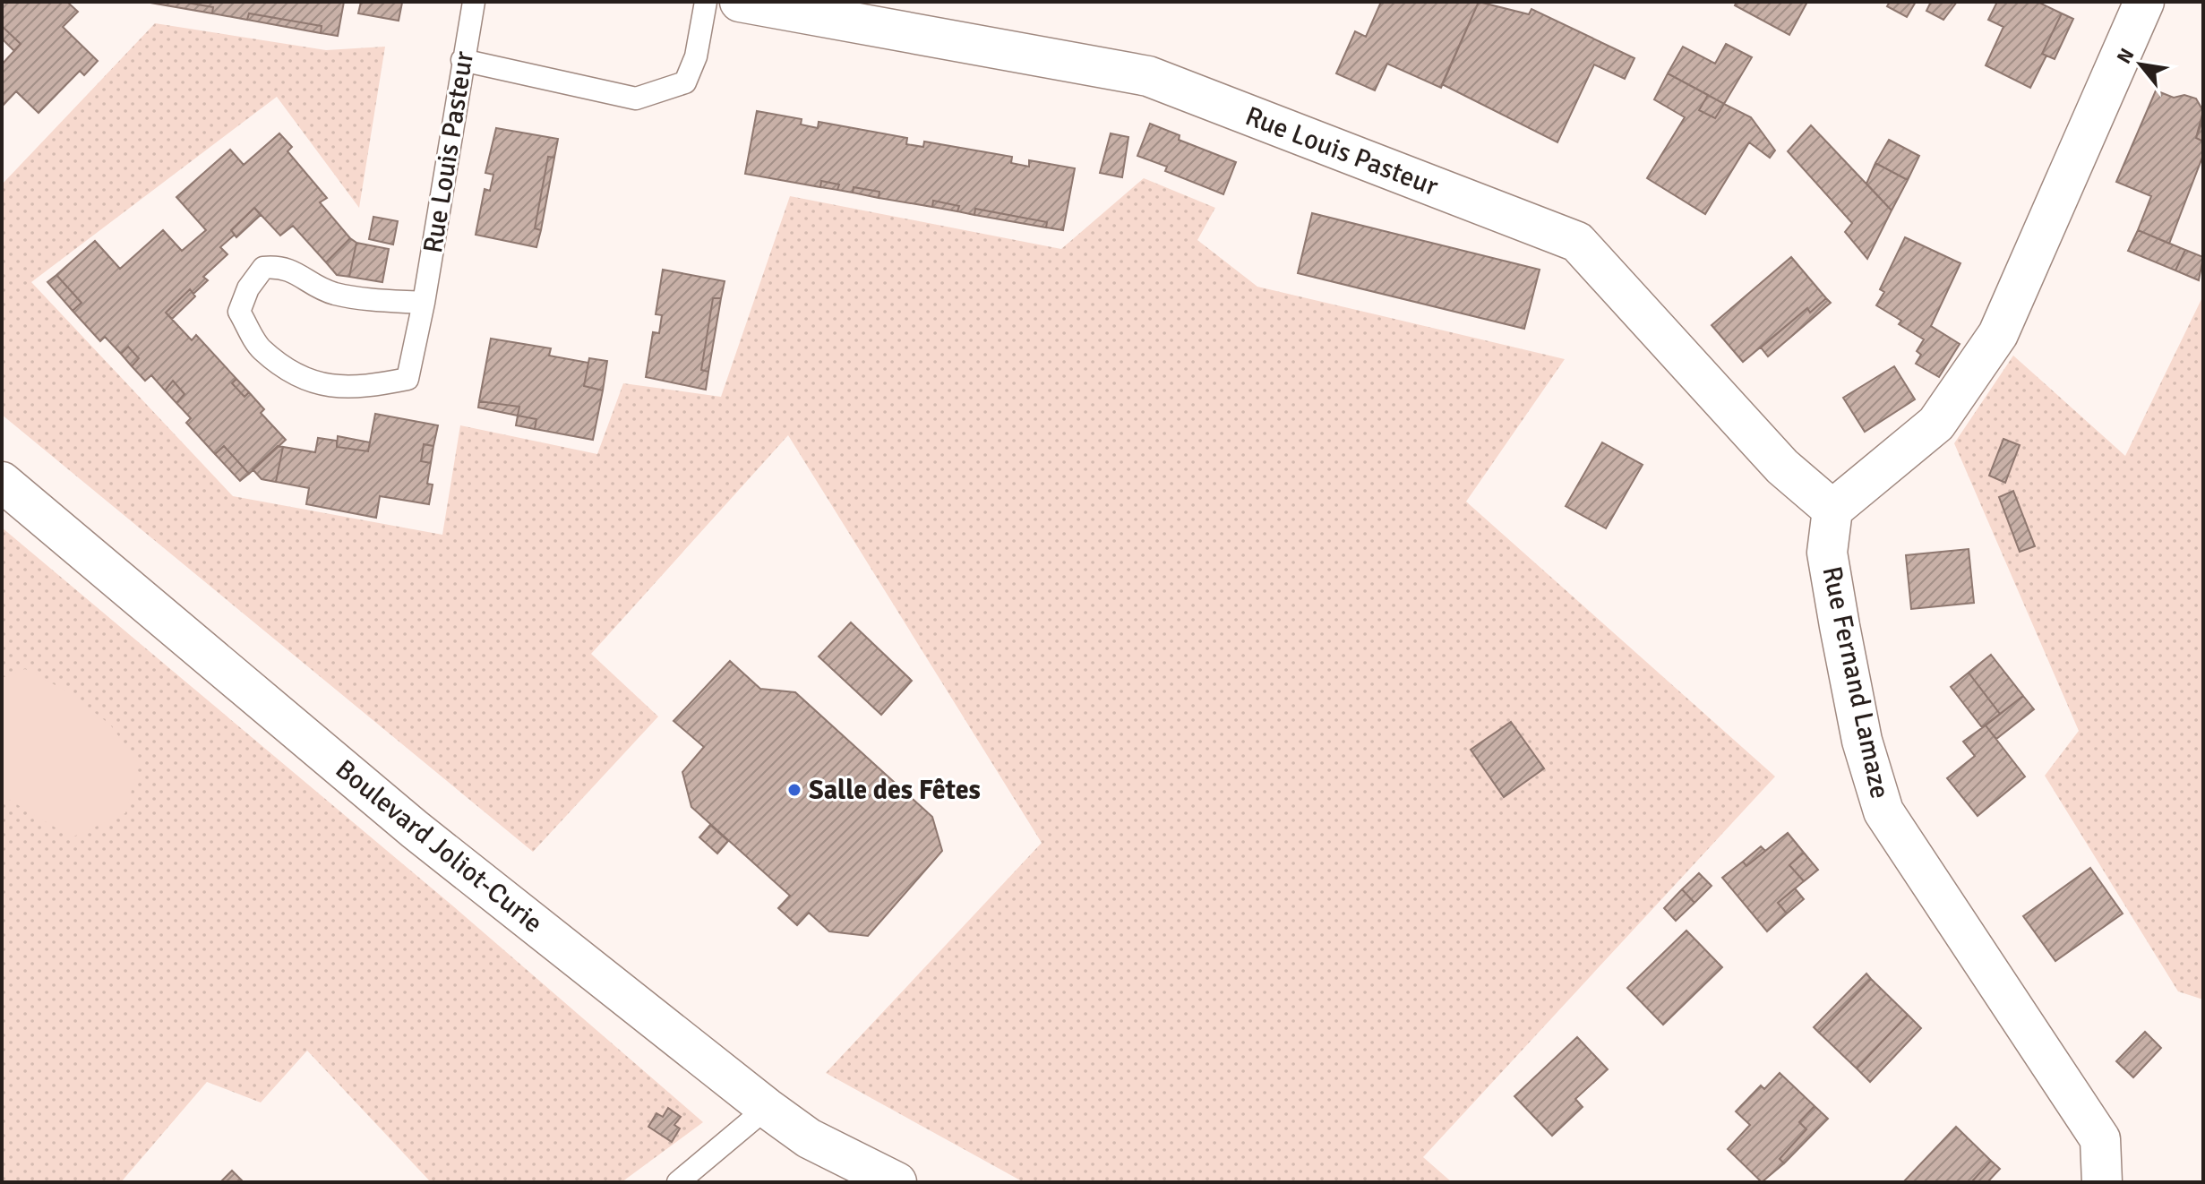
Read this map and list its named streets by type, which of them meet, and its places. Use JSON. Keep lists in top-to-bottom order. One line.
{"streets":{"street":["Rue Louis Pasteur","Rue Fernand Lamaze","Boulevard Joliot-Curie"]},"crossings":[["Rue Louis Pasteur","Rue Fernand Lamaze"]],"places":["Salle des Fêtes"],"north":"top left"}
